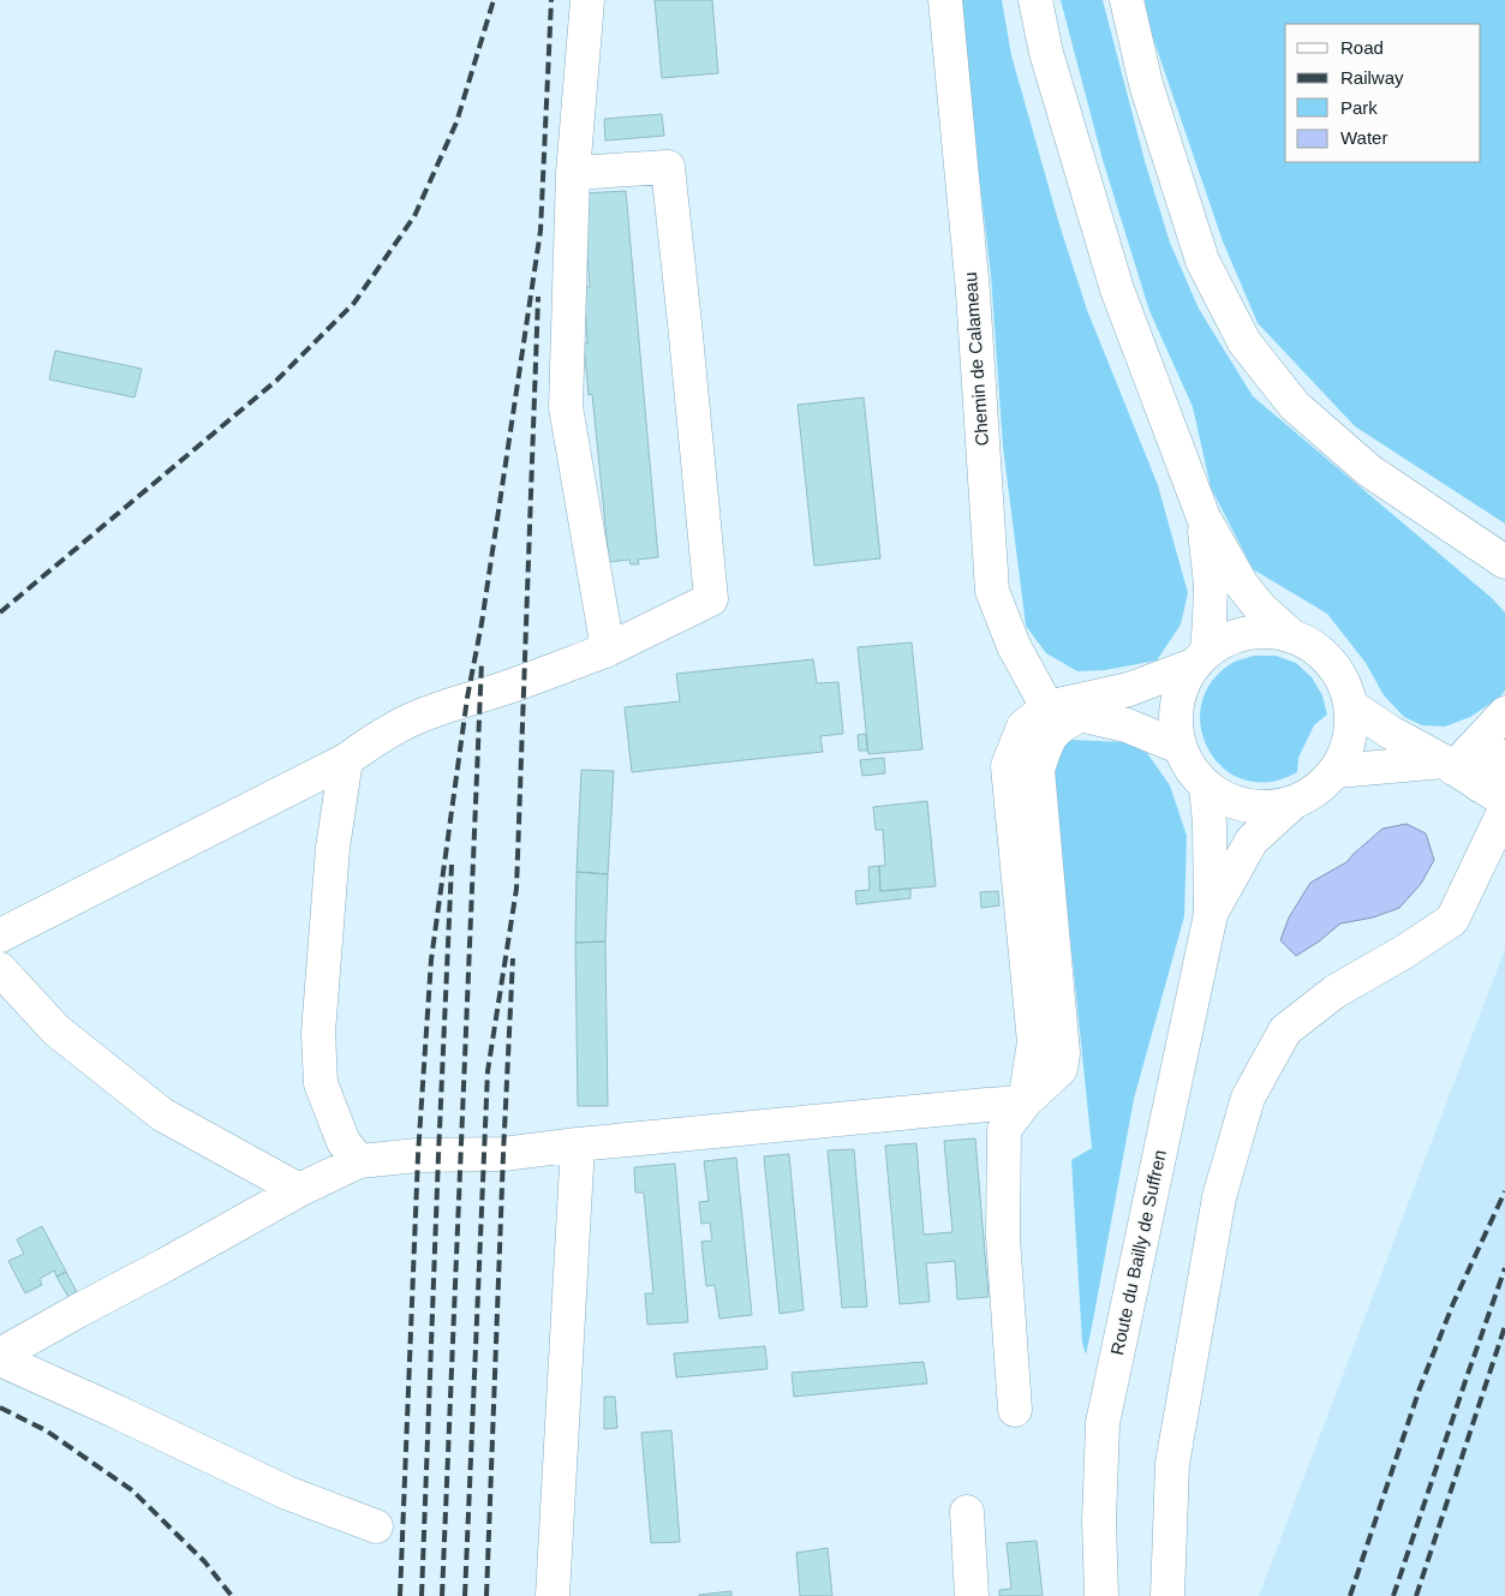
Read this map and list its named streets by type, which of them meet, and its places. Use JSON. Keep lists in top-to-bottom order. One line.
{"streets":{"main road":["Chemin de Calameau","Route du Bailly de Suffren"]},"legend":["Road","Railway","Park","Water"]}
